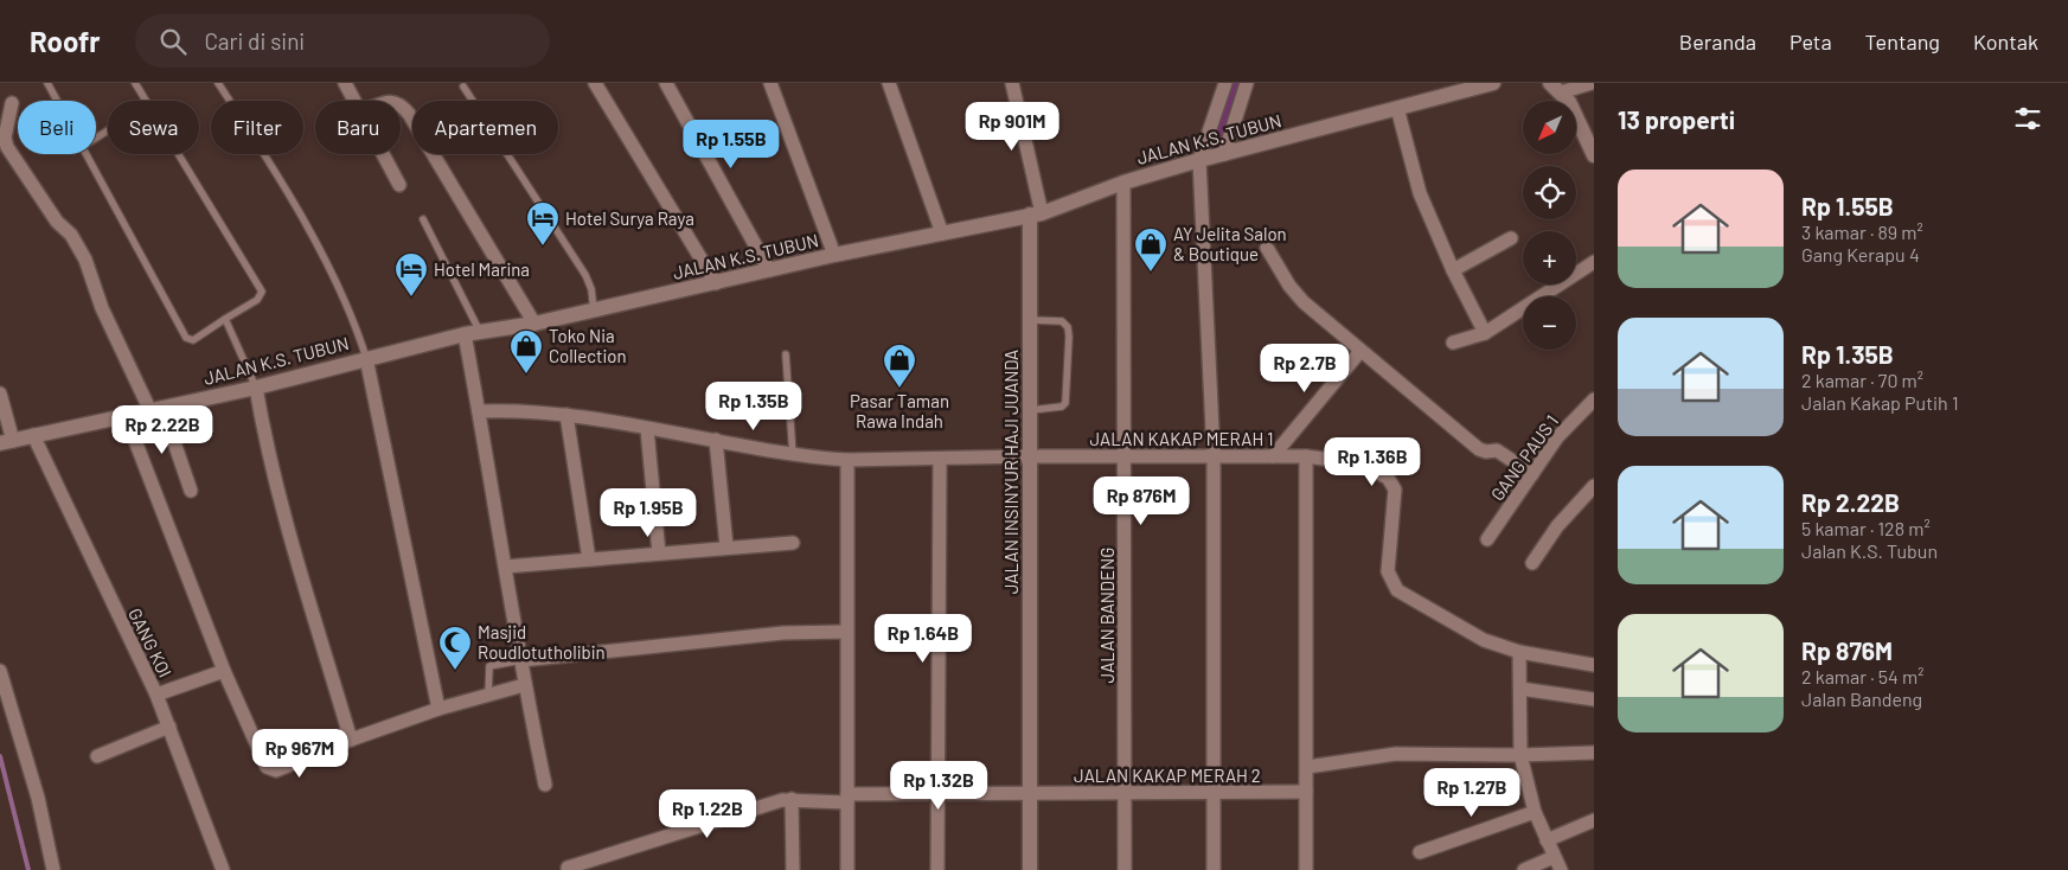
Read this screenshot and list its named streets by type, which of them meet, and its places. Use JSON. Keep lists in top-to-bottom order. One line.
{"streets":{"street":["JALAN K.S. TUBUN","JALAN KAKAP MERAH 1","GANG PAUS 1","JALAN INSINYUR HAJI JUANDA","JALAN BANDENG","GANG KOI","JALAN KAKAP MERAH 2"]},"crossings":[["JALAN K.S. TUBUN","JALAN INSINYUR HAJI JUANDA"],["JALAN K.S. TUBUN","JALAN BANDENG"],["JALAN K.S. TUBUN","GANG KOI"],["JALAN KAKAP MERAH 1","JALAN INSINYUR HAJI JUANDA"],["JALAN KAKAP MERAH 1","JALAN BANDENG"],["JALAN INSINYUR HAJI JUANDA","JALAN KAKAP MERAH 2"],["JALAN BANDENG","JALAN KAKAP MERAH 2"]],"places":{"hotel":["Hotel Surya Raya","Hotel Marina"],"shop":["AY Jelita Salon & Boutique","Toko Nia Collection","Pasar Taman Rawa Indah"],"mosque":["Masjid Roudlotutholibin"]},"north":"bottom left","page":{"header":"Roofr","search":"Cari di sini","nav":["Beranda","Peta","Tentang","Kontak"],"heading":"13 properti","map_buttons":["+","−"],"chip":["Beli","Sewa","Filter","Baru","Apartemen"],"price":["Rp 901M","Rp 1.55B","Rp 2.7B","Rp 1.35B","Rp 2.22B","Rp 1.36B","Rp 876M","Rp 1.95B","Rp 1.64B","Rp 967M","Rp 1.32B","Rp 1.27B","Rp 1.22B"],"list":[{"name":"Rp 1.55B","note":"3 kamar · 89 m² · Gang Kerapu 4"},{"name":"Rp 1.35B","note":"2 kamar · 70 m² · Jalan Kakap Putih 1"},{"name":"Rp 2.22B","note":"5 kamar · 128 m² · Jalan K.S. Tubun"},{"name":"Rp 876M","note":"2 kamar · 54 m² · Jalan Bandeng"}]}}
